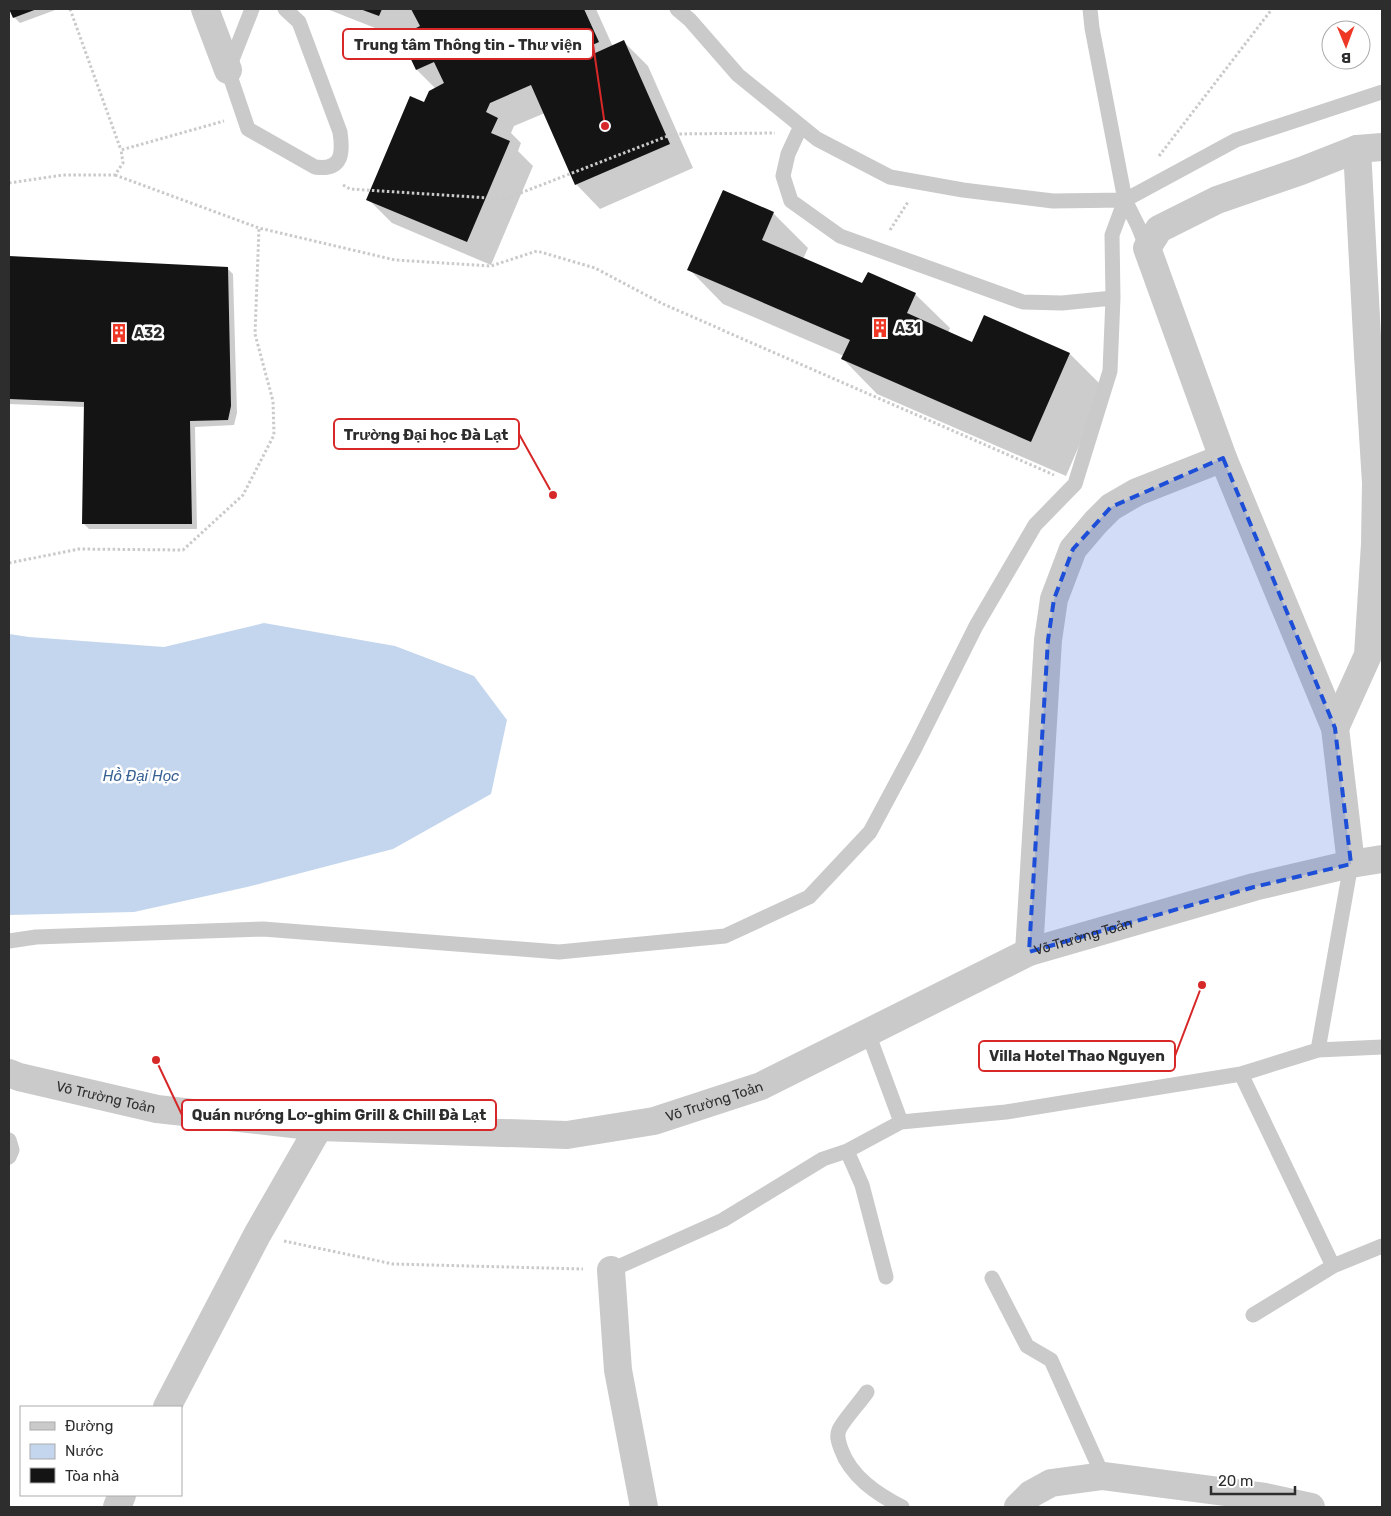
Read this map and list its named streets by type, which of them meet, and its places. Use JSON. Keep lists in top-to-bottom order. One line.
{"streets":{"street":["Võ Trường Toản"]},"water":["Hồ Đại Học"],"places":{"other":["Trung tâm Thông tin - Thư viện","Trường Đại học Đà Lạt","Villa Hotel Thao Nguyen","Quán nướng Lơ-ghim Grill & Chill Đà Lạt"],"building":["A31","A32"]},"legend":["Đường","Nước","Tòa nhà"],"scale_bar":"20 m","north":"bottom"}
